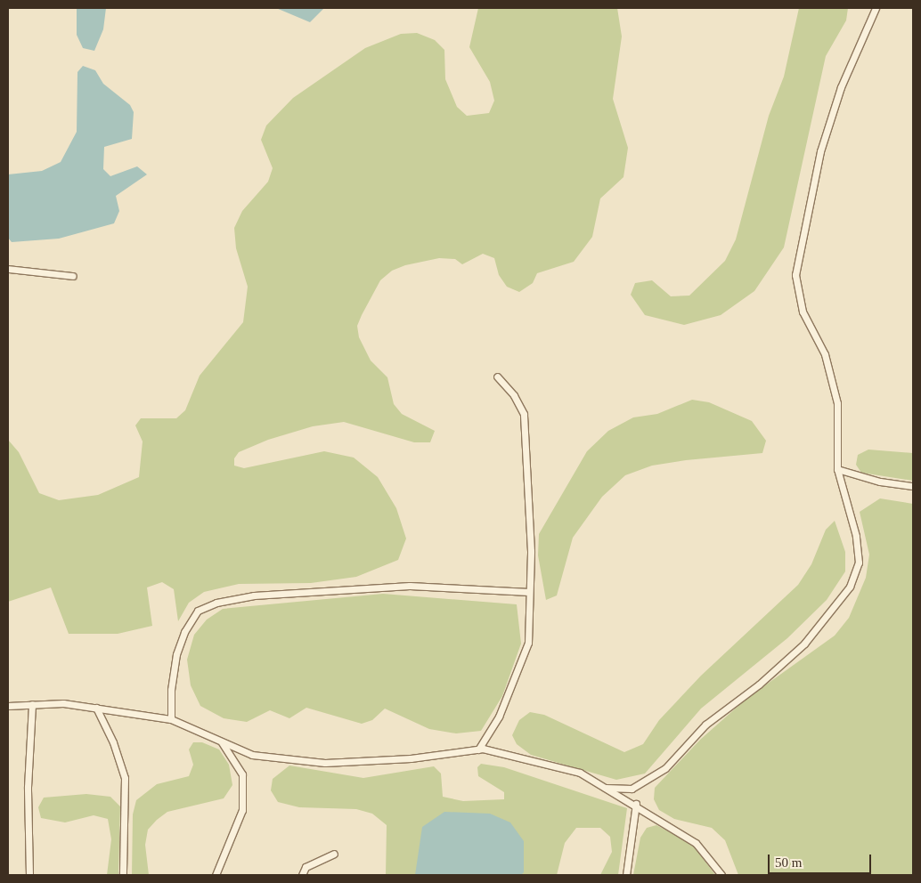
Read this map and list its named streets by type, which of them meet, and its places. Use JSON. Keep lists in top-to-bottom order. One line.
{"scale_bar":"50 m"}
